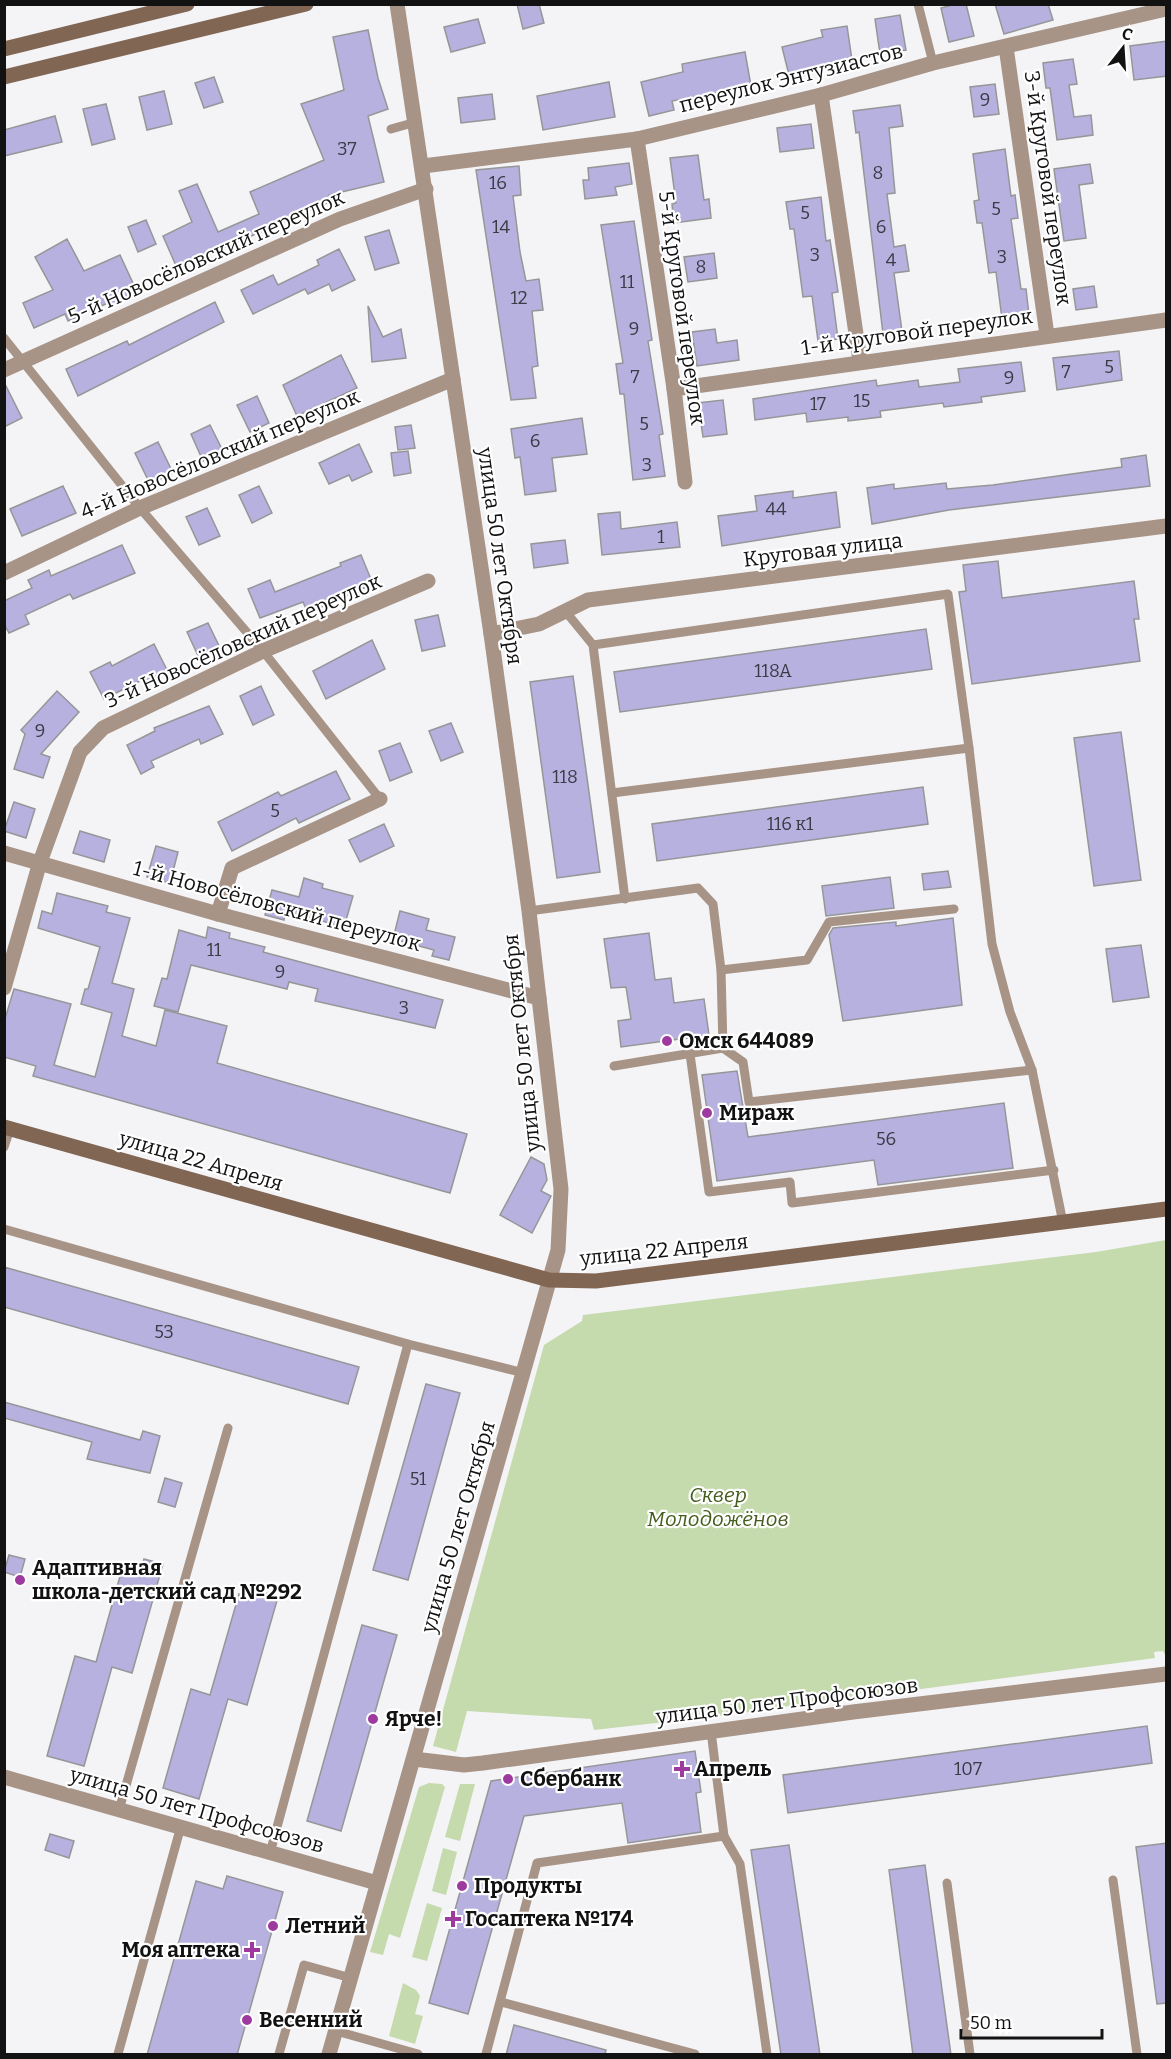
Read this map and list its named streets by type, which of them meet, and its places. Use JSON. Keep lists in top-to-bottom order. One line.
{"streets":{"main road":["улица 22 Апреля"],"street":["переулок Энтузиастов","3-й Круговой переулок","5-й Новосёловский переулок","5-й Круговой переулок","1-й Круговой переулок","4-й Новосёловский переулок","Круговая улица","улица 50 лет Октября","3-й Новосёловский переулок","1-й Новосёловский переулок","улица 50 лет Профсоюзов"]},"crossings":[["переулок Энтузиастов","3-й Круговой переулок"],["переулок Энтузиастов","5-й Круговой переулок"],["переулок Энтузиастов","улица 50 лет Октября"],["3-й Круговой переулок","1-й Круговой переулок"],["5-й Новосёловский переулок","улица 50 лет Октября"],["5-й Круговой переулок","1-й Круговой переулок"],["4-й Новосёловский переулок","улица 50 лет Октября"],["Круговая улица","улица 50 лет Октября"],["улица 50 лет Октября","1-й Новосёловский переулок"],["улица 50 лет Октября","улица 22 Апреля"],["улица 50 лет Октября","улица 50 лет Профсоюзов"],["3-й Новосёловский переулок","1-й Новосёловский переулок"]],"parks":["Сквер Молодожёнов"],"places":{"other":["Омск 644089","Мираж","Адаптивная школа-детский сад №292","Ярче!","Сбербанк","Продукты","Летний","Весенний"],"health":["Апрель","Госаптека №174","Моя аптека"]},"house_numbers":["9","37","8","16","5","5","14","6","3","3","4","8","11","12","9","5","7","7","9","15","17","5","6","3","44","1","118А","9","118","5","116 к1","11","9","3","56","53","51","107"],"scale_bar":"50 m","north":"top"}
